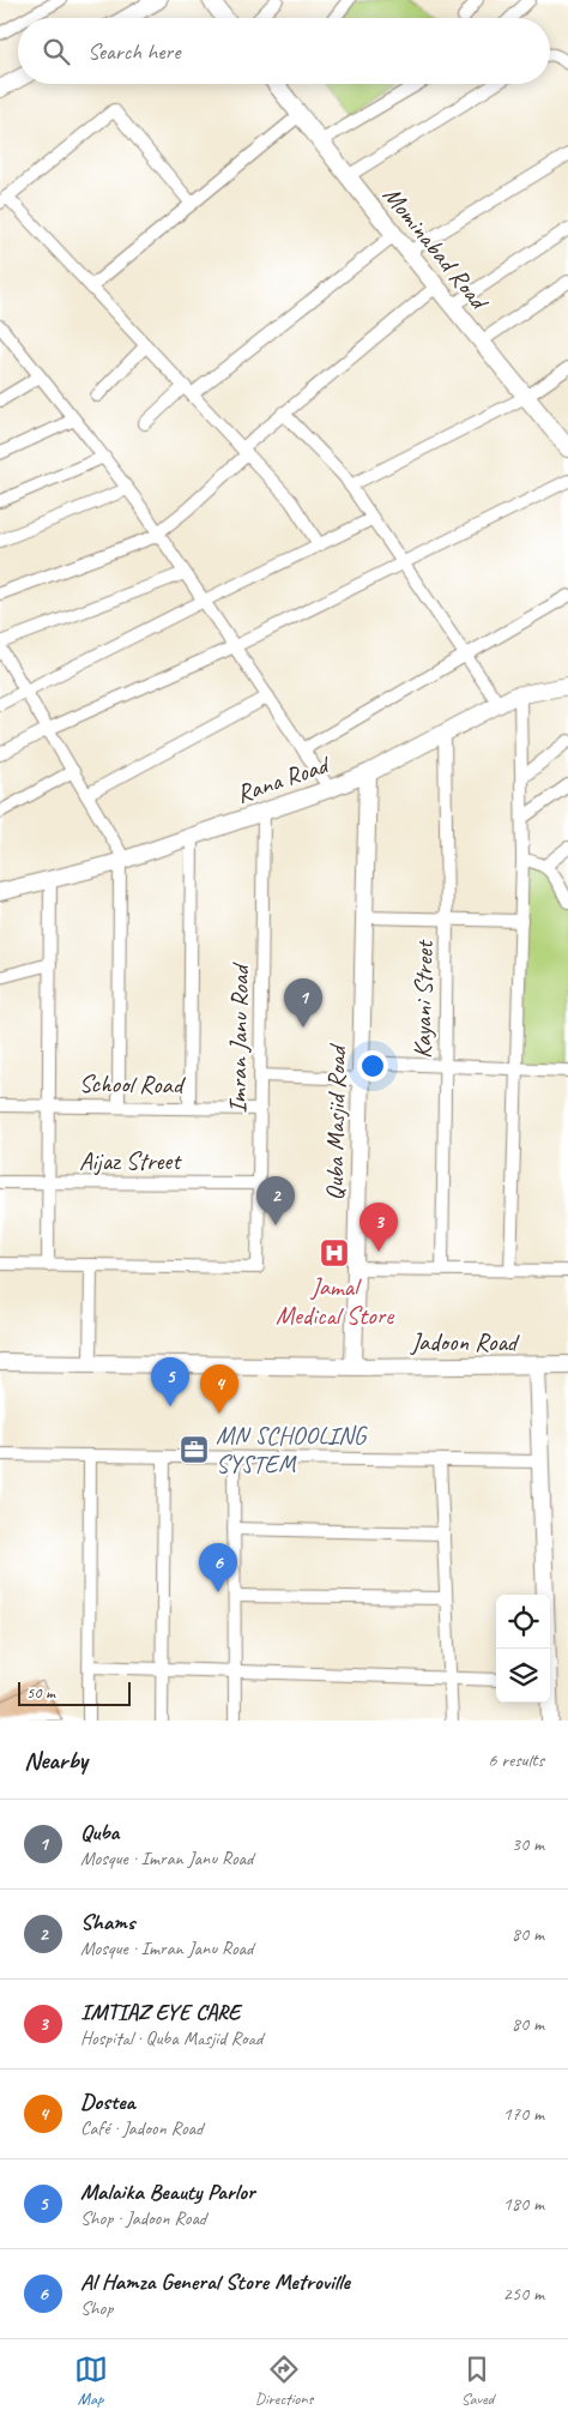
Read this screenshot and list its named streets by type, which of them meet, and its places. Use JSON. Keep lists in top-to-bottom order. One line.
{"streets":{"street":["Mominabad Road","Rana Road","Kayani Street","Imran Janu Road","School Road","Quba Masjid Road","Aijaz Street","Jadoon Road"]},"crossings":[["Rana Road","Kayani Street"],["Rana Road","Imran Janu Road"],["Rana Road","Quba Masjid Road"],["Imran Janu Road","School Road"],["Imran Janu Road","Aijaz Street"],["Quba Masjid Road","Jadoon Road"]],"places":{"hospital":["Jamal Medical Store"],"office":["MN SCHOOLING SYSTEM"]},"scale_bar":"50 m","page":{"search":"Search here","pins":["1","2","3","5","4","6"],"scale":"50 m","heading":["Nearby","6 results"],"list":[{"mark":"1","name":"Quba","note":"Mosque · Imran Janu Road","value":"30 m"},{"mark":"2","name":"Shams","note":"Mosque · Imran Janu Road","value":"80 m"},{"mark":"3","name":"IMTIAZ EYE CARE","note":"Hospital · Quba Masjid Road","value":"80 m"},{"mark":"4","name":"Dostea","note":"Café · Jadoon Road","value":"170 m"},{"mark":"5","name":"Malaika Beauty Parlor","note":"Shop · Jadoon Road","value":"180 m"},{"mark":"6","name":"Al Hamza General Store Metroville","note":"Shop","value":"250 m"}],"nav":["Map","Directions","Saved"]}}
